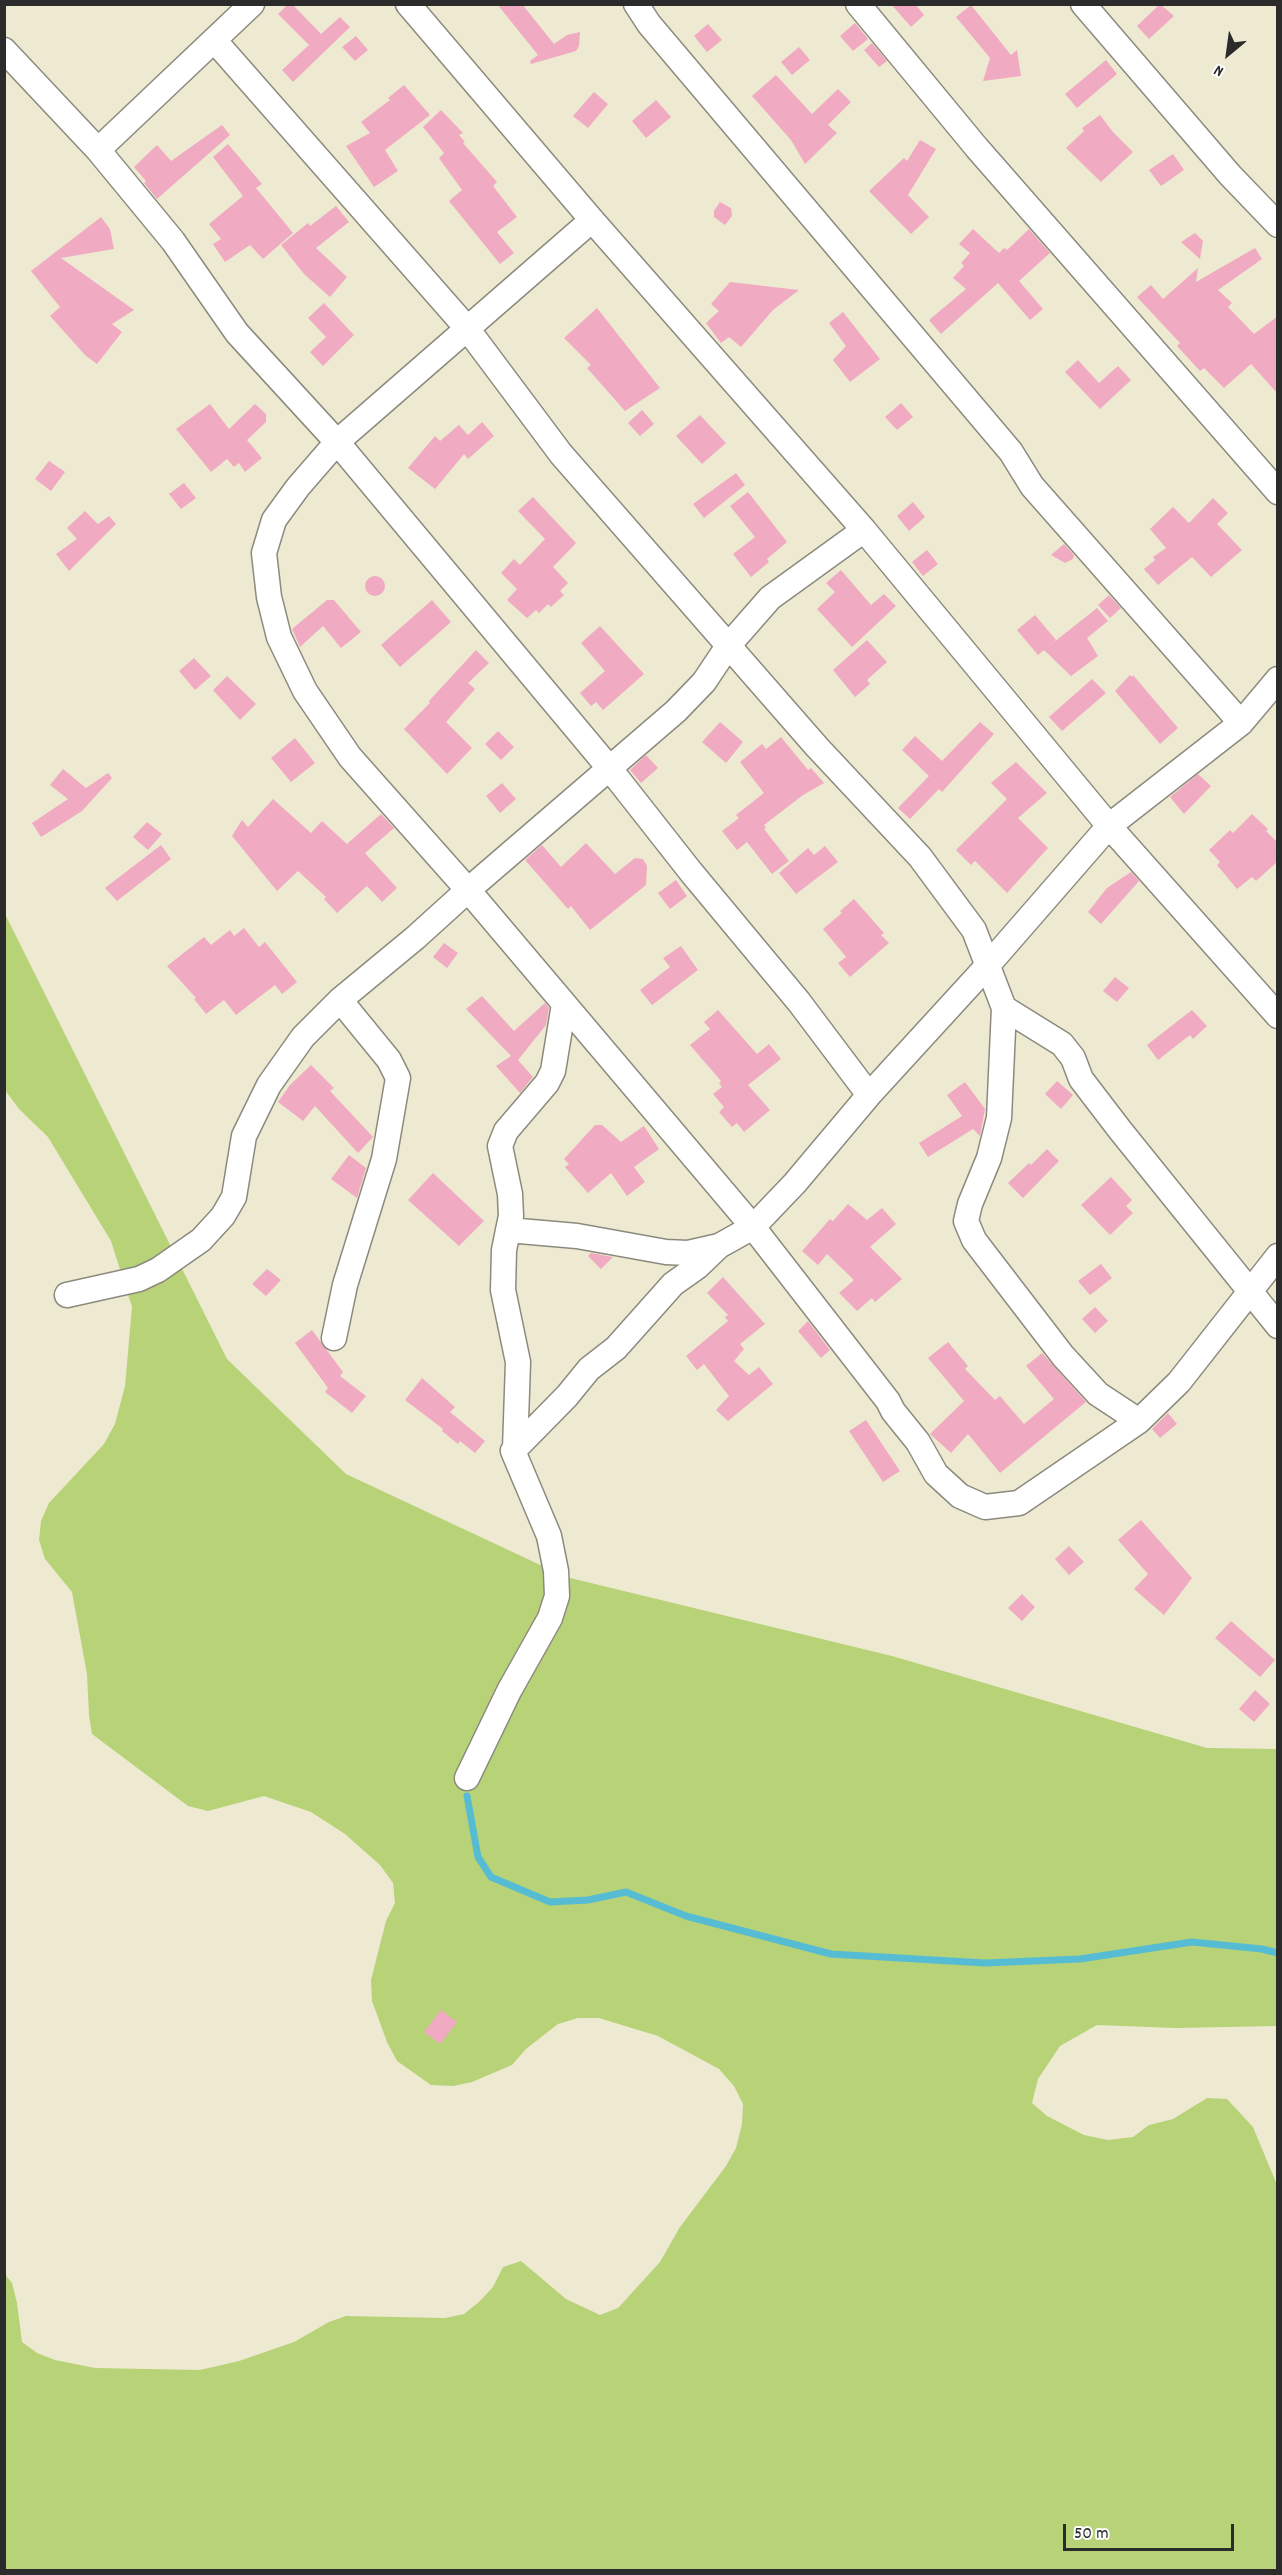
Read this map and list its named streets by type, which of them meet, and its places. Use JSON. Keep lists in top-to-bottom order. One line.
{"scale_bar":"50 m","north":"bottom left"}
